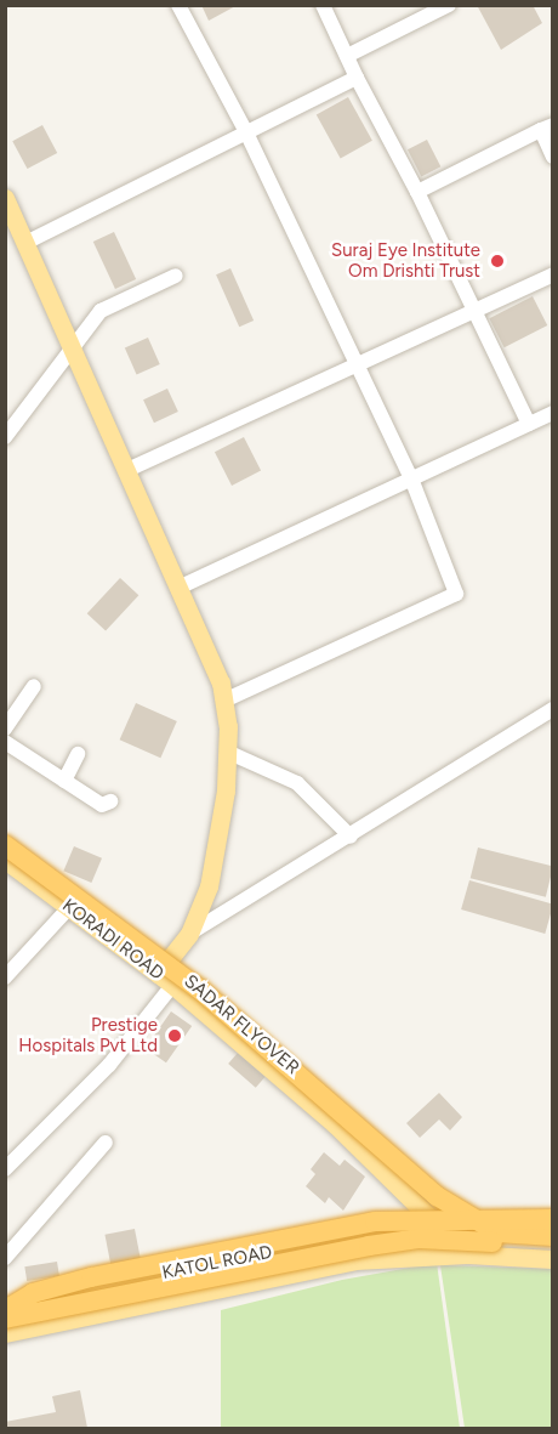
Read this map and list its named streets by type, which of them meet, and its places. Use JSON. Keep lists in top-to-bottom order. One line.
{"streets":{"highway":["SADAR FLYOVER"],"main road":["KORADI ROAD","KATOL ROAD"]},"crossings":[["KORADI ROAD","SADAR FLYOVER"],["KORADI ROAD","KATOL ROAD"]],"places":["Suraj Eye Institute Om Drishti Trust","Prestige Hospitals Pvt Ltd"]}
